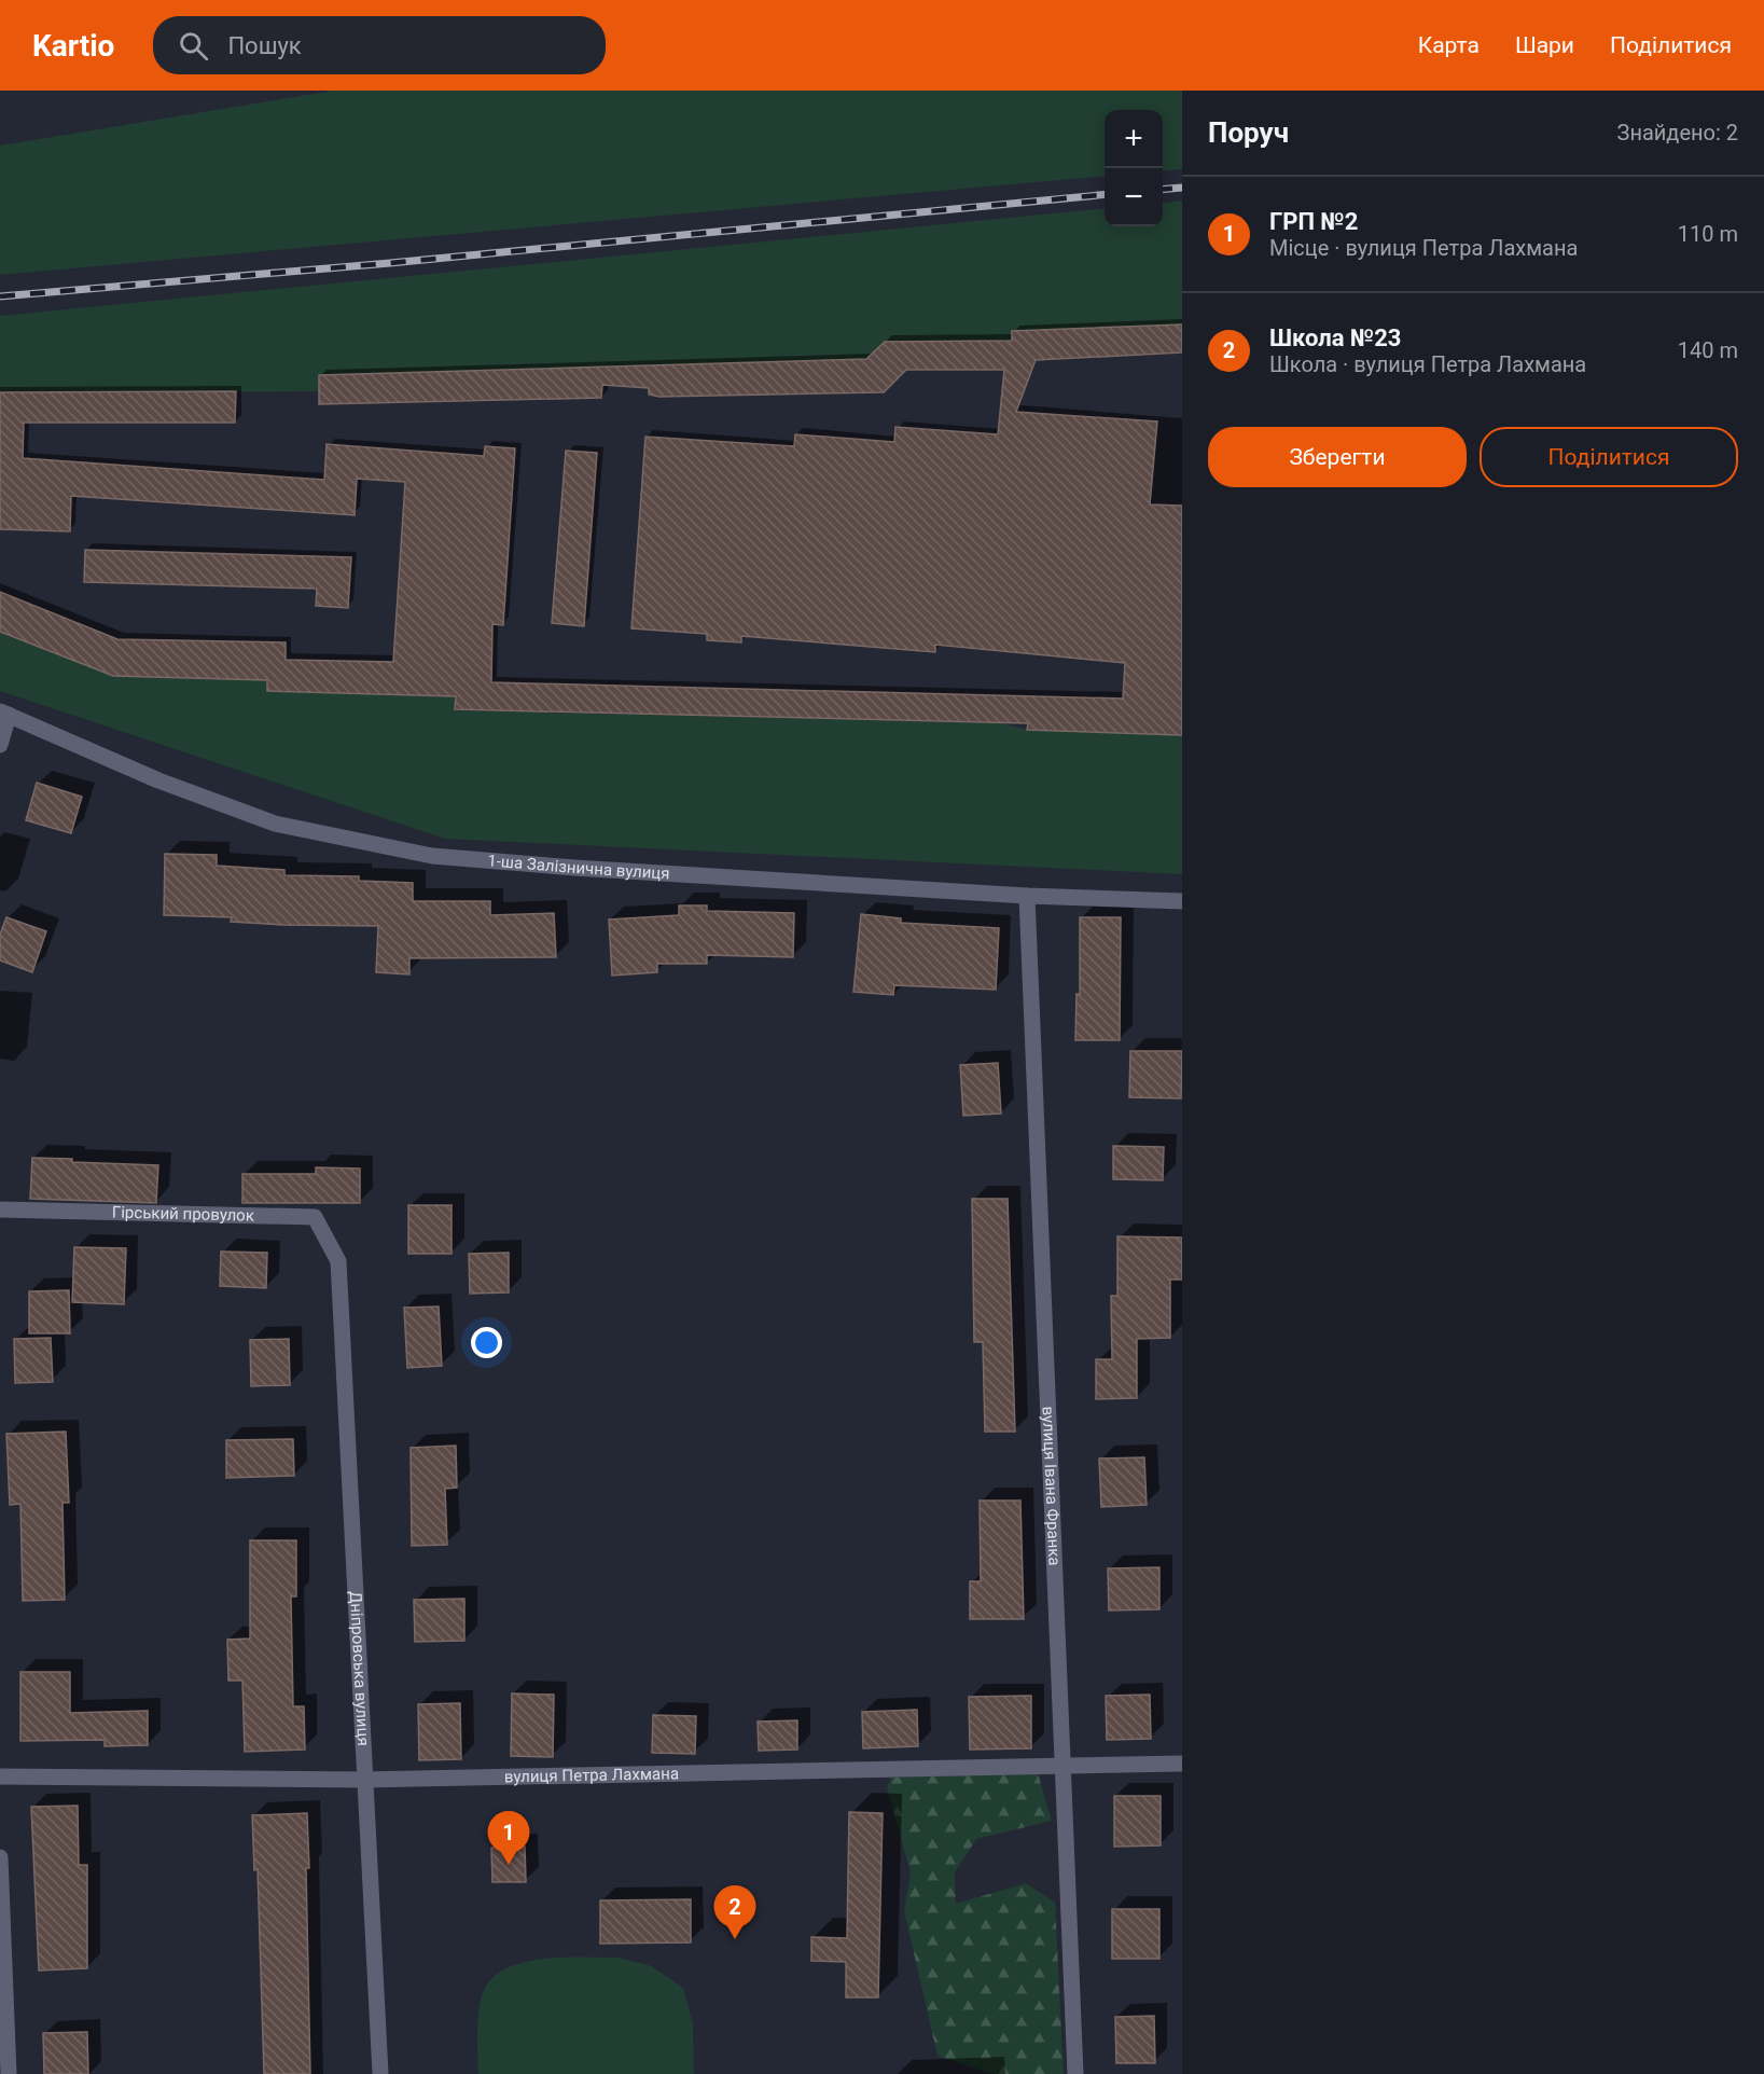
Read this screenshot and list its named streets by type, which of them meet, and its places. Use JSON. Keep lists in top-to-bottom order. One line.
{"streets":{"street":["1-ша Залізнична вулиця","Гірський провулок","вулиця Івана Франка","Дніпровська вулиця","вулиця Петра Лахмана"]},"crossings":[["1-ша Залізнична вулиця","вулиця Івана Франка"],["Гірський провулок","Дніпровська вулиця"],["вулиця Івана Франка","вулиця Петра Лахмана"],["Дніпровська вулиця","вулиця Петра Лахмана"]],"page":{"header":"Kartio","search":"Пошук","nav":["Карта","Шари","Поділитися"],"heading":["Поруч","Знайдено: 2"],"map_buttons":["+","−"],"list":[{"mark":"1","name":"ГРП №2","note":"Місце · вулиця Петра Лахмана","value":"110 m"},{"mark":"2","name":"Школа №23","note":"Школа · вулиця Петра Лахмана","value":"140 m"}],"buttons":["Зберегти","Поділитися"],"pins":["1","2"]}}
